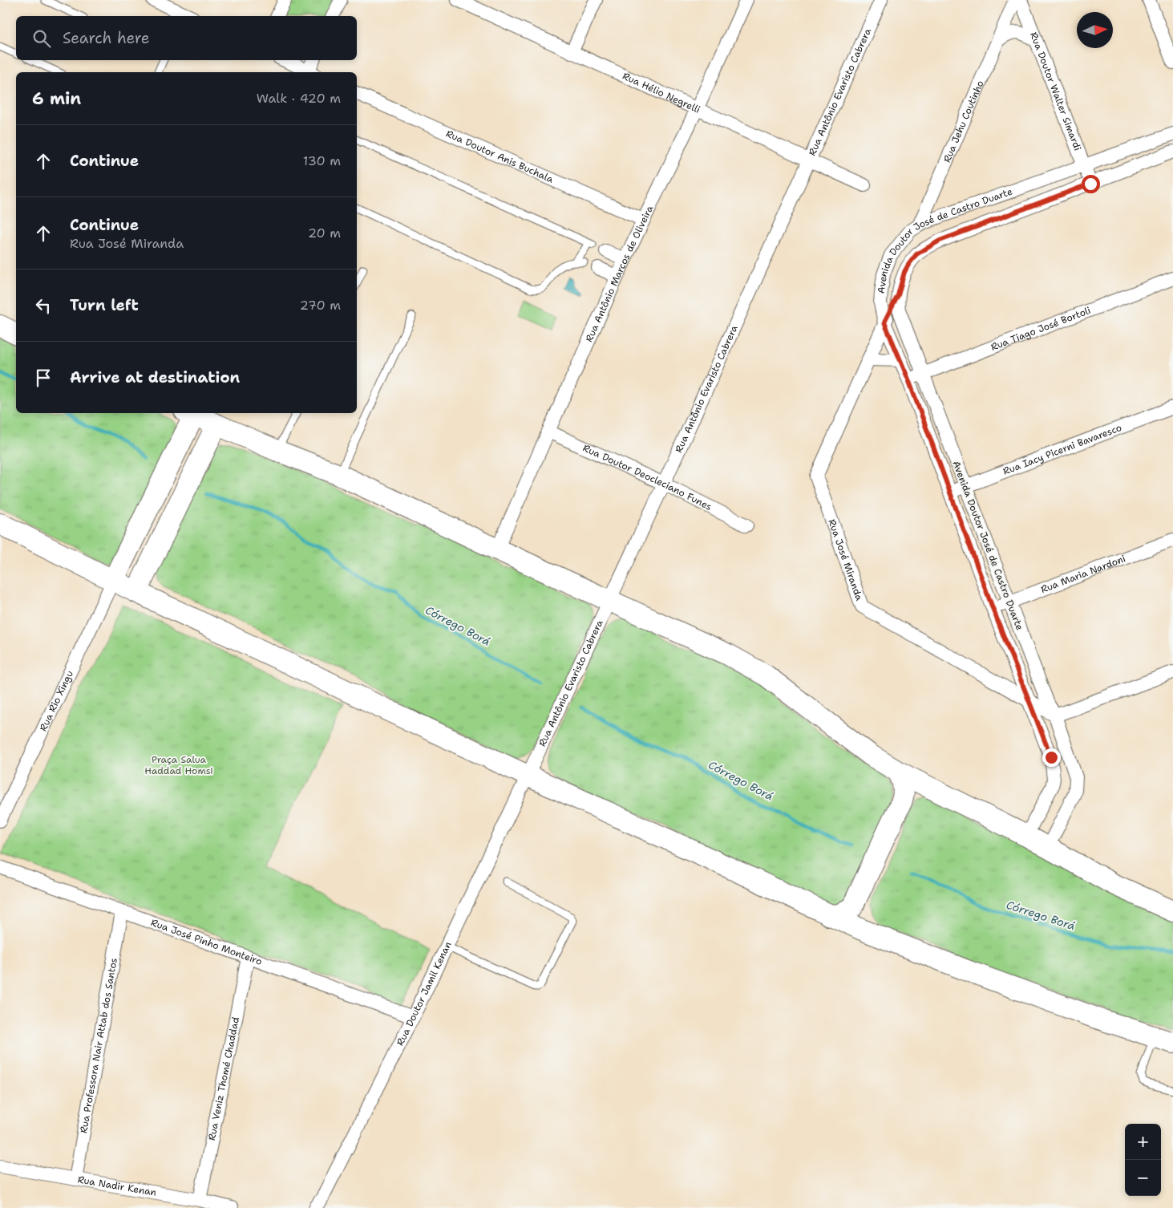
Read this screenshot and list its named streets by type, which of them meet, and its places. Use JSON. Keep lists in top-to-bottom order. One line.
{"streets":{"street":["Rua Doutor Walter Simardi","Rua Antônio Evaristo Cabrera","Rua Hélio Negrelli","Rua Jehu Coutinho","Rua Doutor Anis Buchala","Avenida Doutor José de Castro Duarte","Rua Antônio Marcos de Oliveira","Rua Tiago José Bortoli","Rua Iacy Picerni Bavaresco","Rua Doutor Deocleciano Funes","Rua José Miranda","Rua Maria Nardoni","Rua Rio Xingu","Rua José Pinho Monteiro","Rua Doutor Jamil Kenan","Rua Professora Nair Attab dos Santos","Rua Veniz Thomé Chaddad","Rua Nadir Kenan"]},"crossings":[["Rua Doutor Walter Simardi","Avenida Doutor José de Castro Duarte"],["Rua Antônio Evaristo Cabrera","Rua Hélio Negrelli"],["Rua Antônio Evaristo Cabrera","Rua Doutor Deocleciano Funes"],["Rua Antônio Evaristo Cabrera","Rua Doutor Jamil Kenan"],["Rua Hélio Negrelli","Rua Antônio Marcos de Oliveira"],["Rua Jehu Coutinho","Avenida Doutor José de Castro Duarte"],["Rua Doutor Anis Buchala","Rua Antônio Marcos de Oliveira"],["Avenida Doutor José de Castro Duarte","Rua Tiago José Bortoli"],["Avenida Doutor José de Castro Duarte","Rua Iacy Picerni Bavaresco"],["Avenida Doutor José de Castro Duarte","Rua José Miranda"],["Avenida Doutor José de Castro Duarte","Rua Maria Nardoni"],["Rua Antônio Marcos de Oliveira","Rua Doutor Deocleciano Funes"],["Rua José Pinho Monteiro","Rua Doutor Jamil Kenan"],["Rua José Pinho Monteiro","Rua Professora Nair Attab dos Santos"],["Rua José Pinho Monteiro","Rua Veniz Thomé Chaddad"],["Rua Professora Nair Attab dos Santos","Rua Nadir Kenan"],["Rua Veniz Thomé Chaddad","Rua Nadir Kenan"]],"water":["Córrego Borá"],"parks":["Praça Salua Haddad Homsi"],"north":"right","page":{"search":"Search here","heading":["6 min","Walk · 420 m"],"list":[["Continue","130 m"],["Continue","Rua José Miranda","20 m"],["Turn left","270 m"],"Arrive at destination"],"map_buttons":["+","−"]}}
